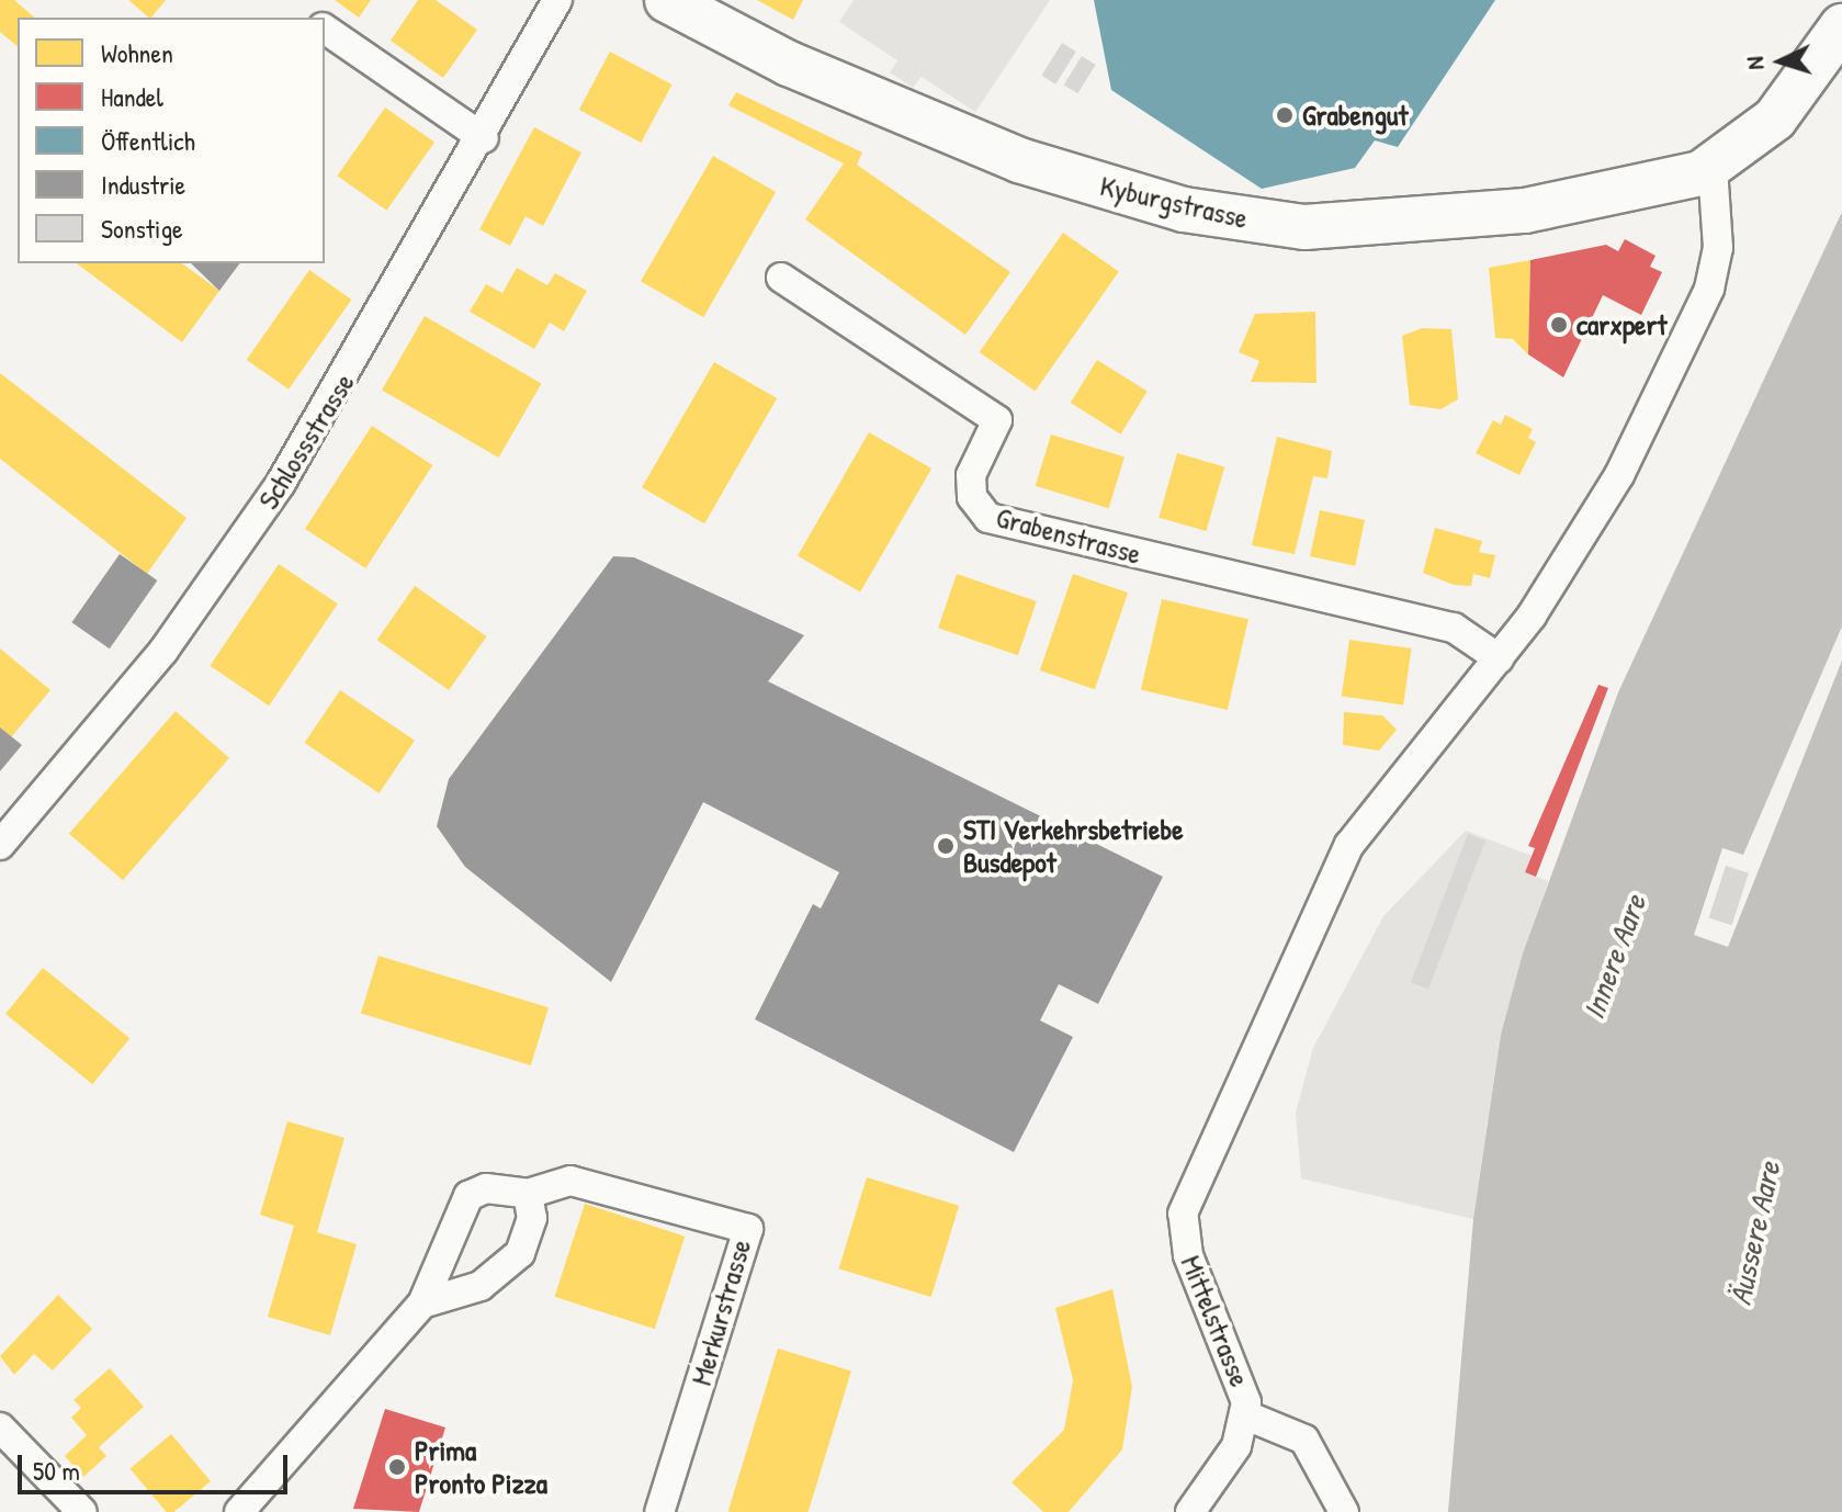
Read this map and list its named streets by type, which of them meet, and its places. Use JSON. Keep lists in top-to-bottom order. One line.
{"streets":{"main road":["Kyburgstrasse"],"street":["Schlossstrasse","Grabenstrasse","Merkurstrasse","Mittelstrasse"]},"crossings":[["Grabenstrasse","Mittelstrasse"]],"water":["Innere Aare","Äussere Aare"],"places":["Grabengut","carxpert","STI Verkehrsbetriebe Busdepot","Prima Pronto Pizza"],"legend":["Wohnen","Handel","Öffentlich","Industrie","Sonstige"],"scale_bar":"50 m","north":"left"}
